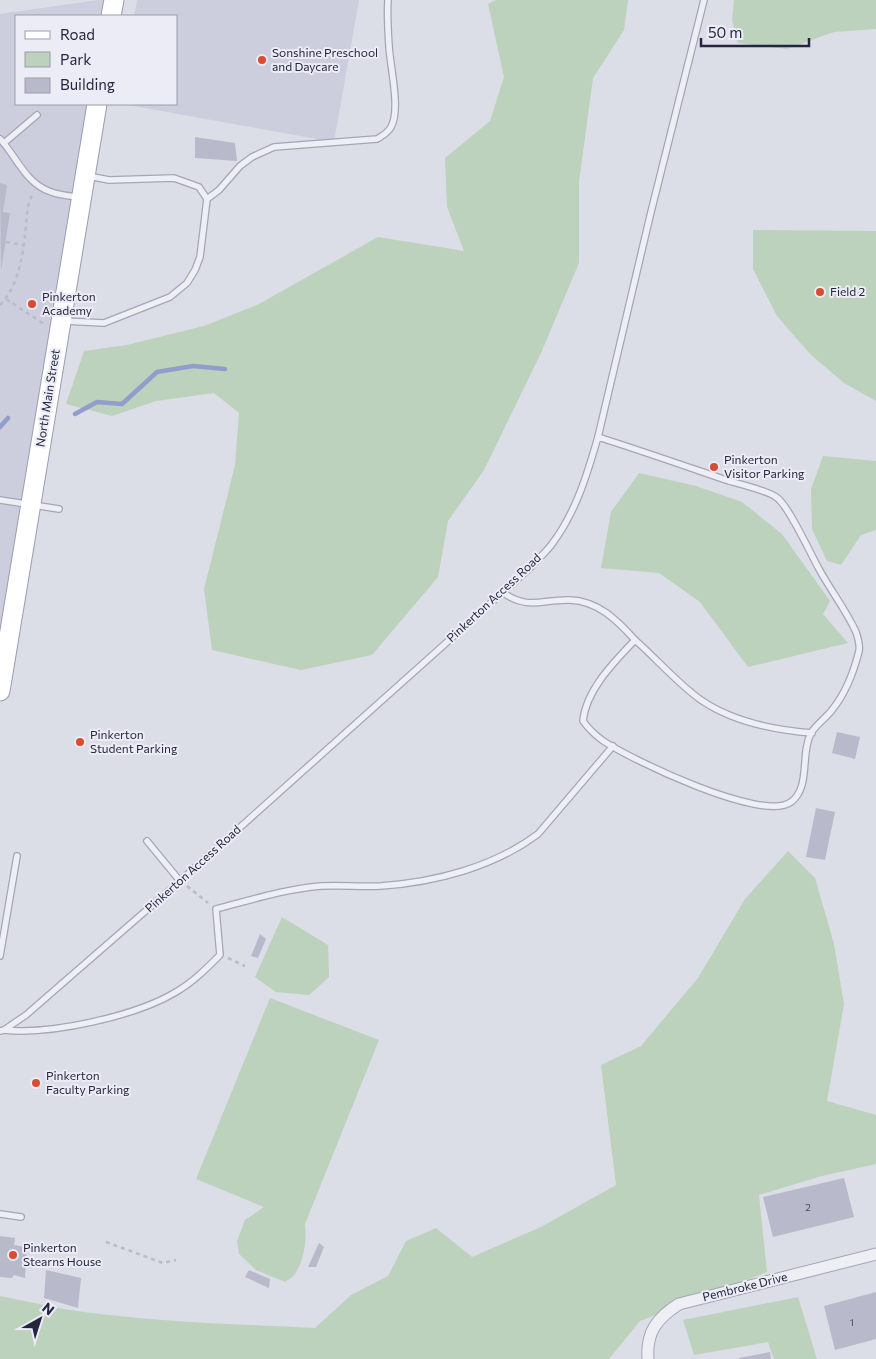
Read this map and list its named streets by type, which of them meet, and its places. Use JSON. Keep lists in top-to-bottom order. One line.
{"streets":{"main road":["North Main Street"],"street":["Pembroke Drive"],"lane":["Pinkerton Access Road"]},"places":["Sonshine Preschool and Daycare","Field 2","Pinkerton Academy","Pinkerton Visitor Parking","Pinkerton Student Parking","Pinkerton Faculty Parking","Pinkerton Stearns House"],"house_numbers":["2","1"],"legend":["Road","Park","Building"],"scale_bar":"50 m","north":"top right"}
